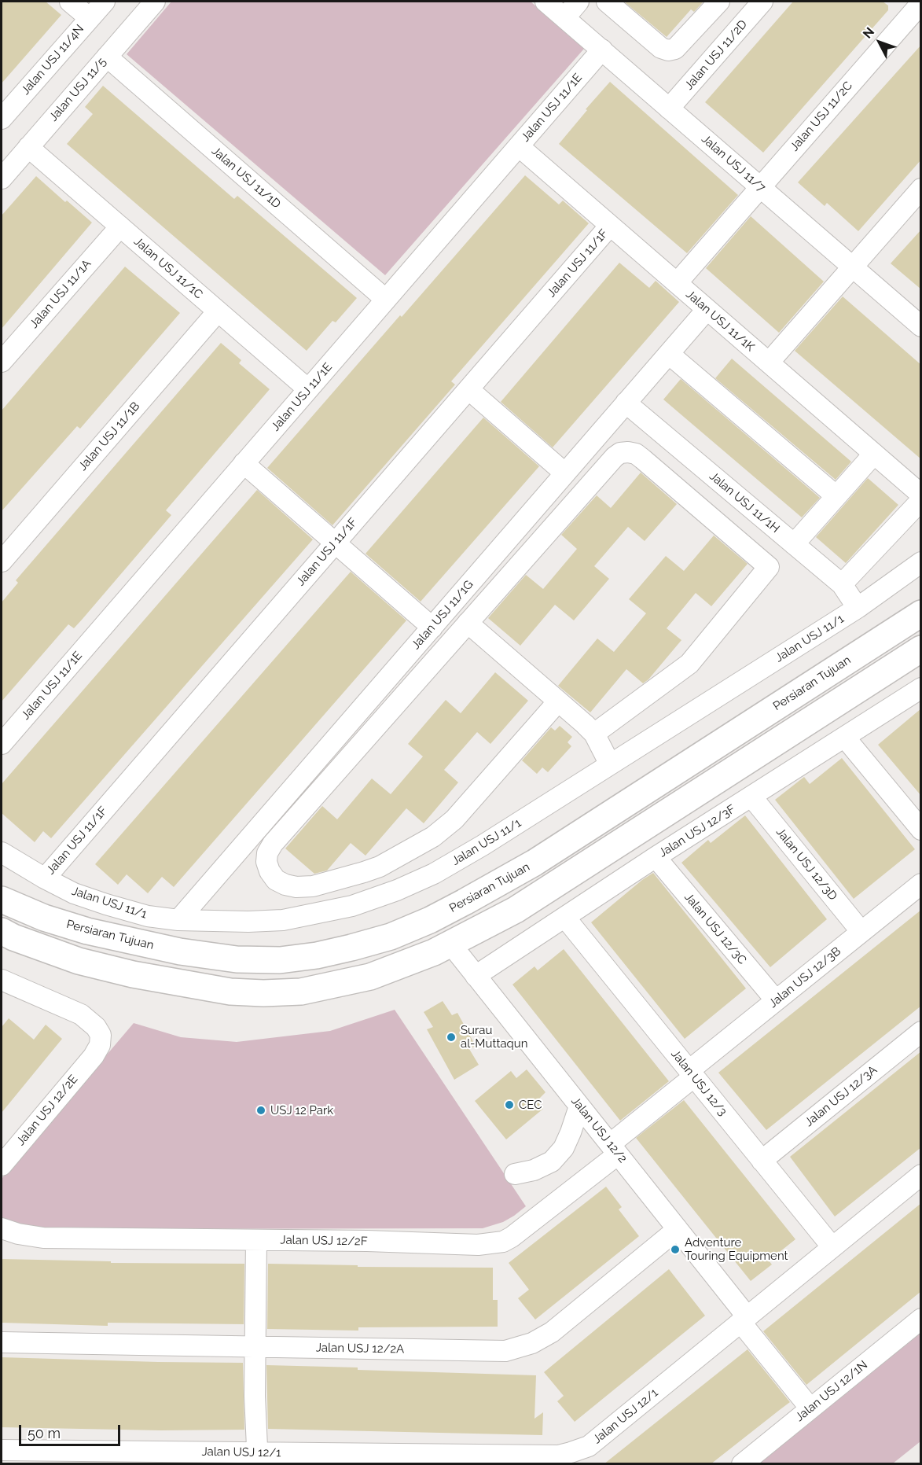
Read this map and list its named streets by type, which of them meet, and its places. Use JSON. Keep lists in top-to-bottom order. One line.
{"streets":{"main road":["Persiaran Tujuan"],"street":["Jalan USJ 11/2D","Jalan USJ 11/4N","Jalan USJ 11/5","Jalan USJ 11/1E","Jalan USJ 11/2C","Jalan USJ 11/7","Jalan USJ 11/1D","Jalan USJ 11/1F","Jalan USJ 11/1C","Jalan USJ 11/1A","Jalan USJ 11/1K","Jalan USJ 11/1B","Jalan USJ 11/1H","Jalan USJ 11/1G","Jalan USJ 11/1","Jalan USJ 12/3F","Jalan USJ 12/3D","Jalan USJ 12/3C","Jalan USJ 12/3B","Jalan USJ 12/3","Jalan USJ 12/3A","Jalan USJ 12/2E","Jalan USJ 12/2","Jalan USJ 12/2F","Jalan USJ 12/2A","Jalan USJ 12/1N","Jalan USJ 12/1"]},"crossings":[["Jalan USJ 11/2D","Jalan USJ 11/7"],["Jalan USJ 11/5","Jalan USJ 11/1D"],["Jalan USJ 11/5","Jalan USJ 11/1C"],["Jalan USJ 11/1E","Jalan USJ 11/7"],["Jalan USJ 11/1E","Jalan USJ 11/1D"],["Jalan USJ 11/1E","Jalan USJ 11/1C"],["Jalan USJ 11/1E","Jalan USJ 11/1K"],["Jalan USJ 11/2C","Jalan USJ 11/7"],["Jalan USJ 11/2C","Jalan USJ 11/1K"],["Jalan USJ 11/1F","Jalan USJ 11/1K"],["Jalan USJ 11/1F","Jalan USJ 11/1"],["Jalan USJ 11/1C","Jalan USJ 11/1A"],["Jalan USJ 11/1C","Jalan USJ 11/1B"],["Jalan USJ 11/1K","Jalan USJ 11/1G"],["Jalan USJ 11/1H","Jalan USJ 11/1G"],["Jalan USJ 11/1H","Jalan USJ 11/1"],["Jalan USJ 11/1G","Jalan USJ 11/1"],["Jalan USJ 12/3F","Jalan USJ 12/3D"],["Jalan USJ 12/3F","Jalan USJ 12/3C"],["Jalan USJ 12/3F","Jalan USJ 12/3"],["Jalan USJ 12/3F","Jalan USJ 12/2"],["Jalan USJ 12/3D","Jalan USJ 12/3B"],["Jalan USJ 12/3C","Jalan USJ 12/3B"],["Jalan USJ 12/3B","Jalan USJ 12/3"],["Jalan USJ 12/3B","Jalan USJ 12/2"],["Jalan USJ 12/3B","Jalan USJ 12/2F"],["Jalan USJ 12/3","Jalan USJ 12/3A"],["Jalan USJ 12/3","Jalan USJ 12/1"],["Jalan USJ 12/2","Jalan USJ 12/2F"],["Jalan USJ 12/2","Jalan USJ 12/2A"],["Jalan USJ 12/2","Jalan USJ 12/1N"],["Jalan USJ 12/2","Jalan USJ 12/1"]],"places":["Surau al-Muttaqun","CEC","USJ 12 Park","Adventure Touring Equipment"],"scale_bar":"50 m","north":"top left"}
